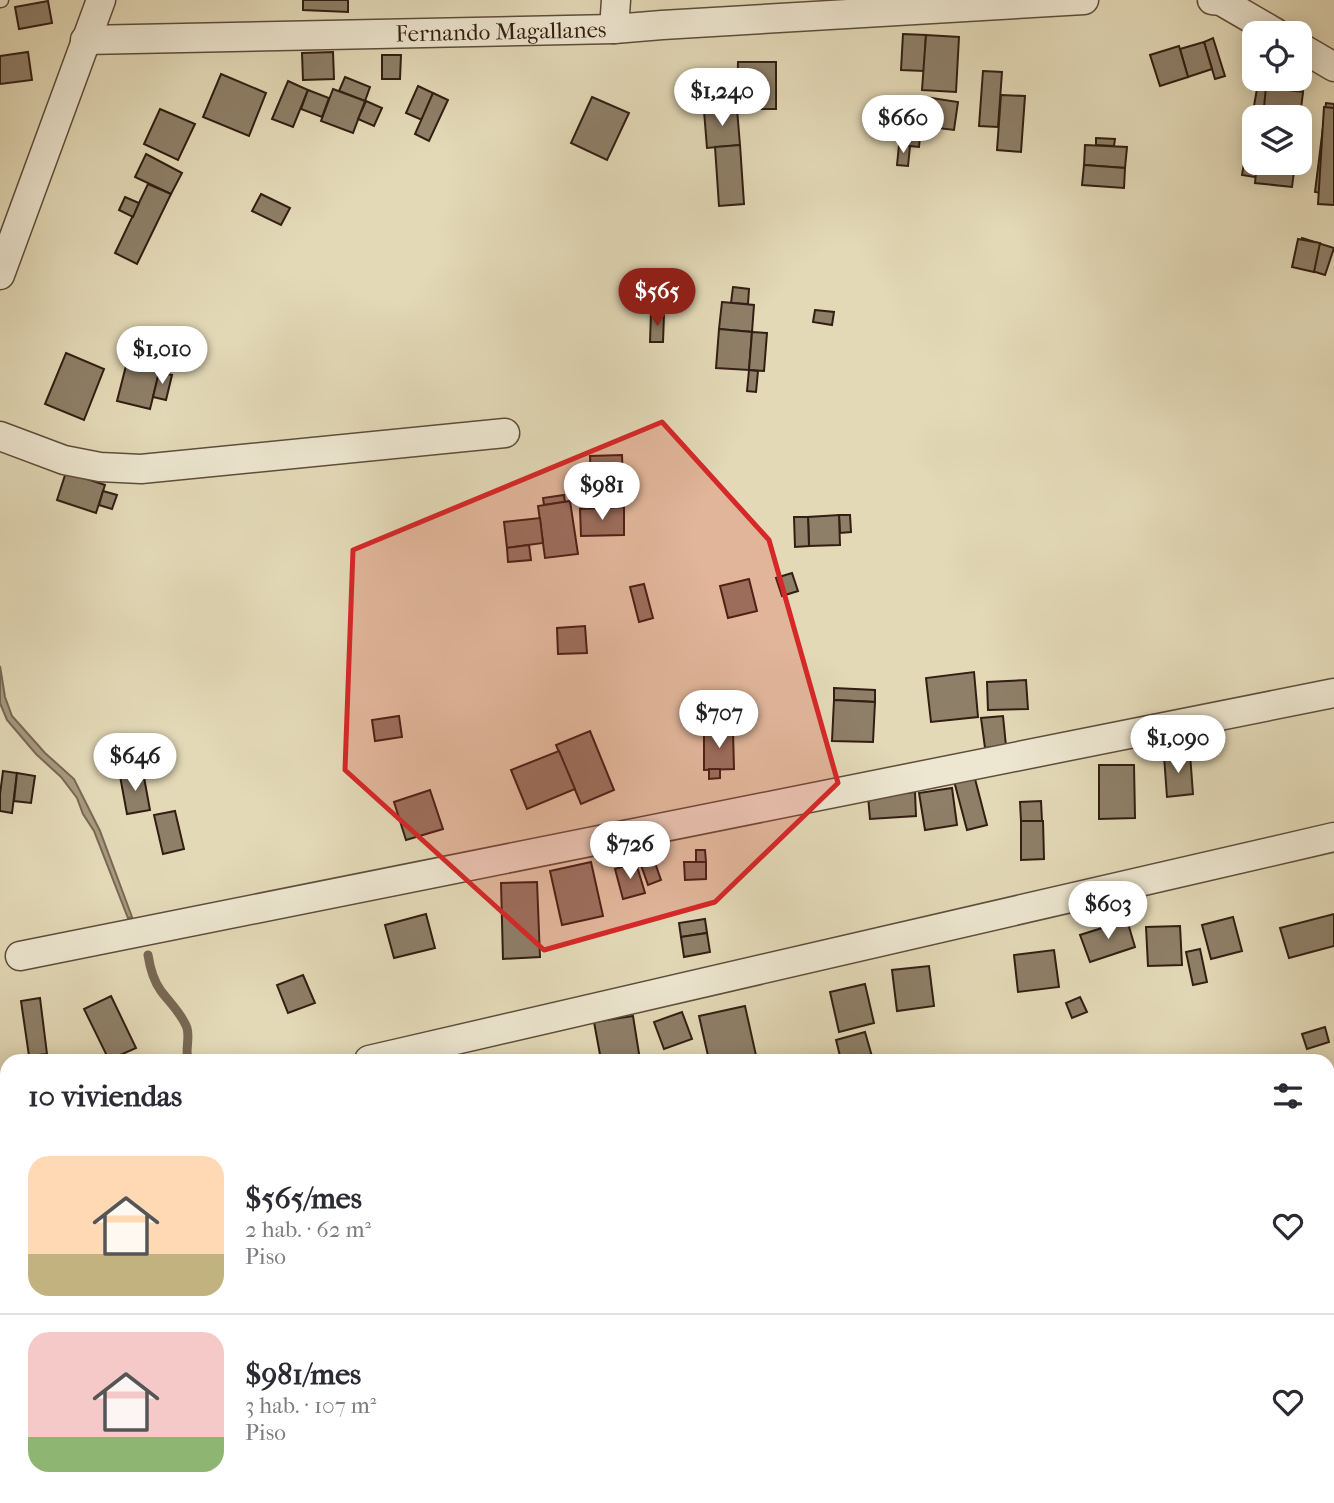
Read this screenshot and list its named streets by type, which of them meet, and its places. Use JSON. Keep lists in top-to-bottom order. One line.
{"streets":{"street":["Fernando Magallanes"]},"page":{"price":["$1,240","$660","$565","$1,010","$981","$707","$1,090","$646","$726","$603"],"heading":"10 viviendas","list":[{"name":"$565/mes","note":"2 hab. · 62 m² · Piso"},{"name":"$981/mes","note":"3 hab. · 107 m² · Piso"}]}}
